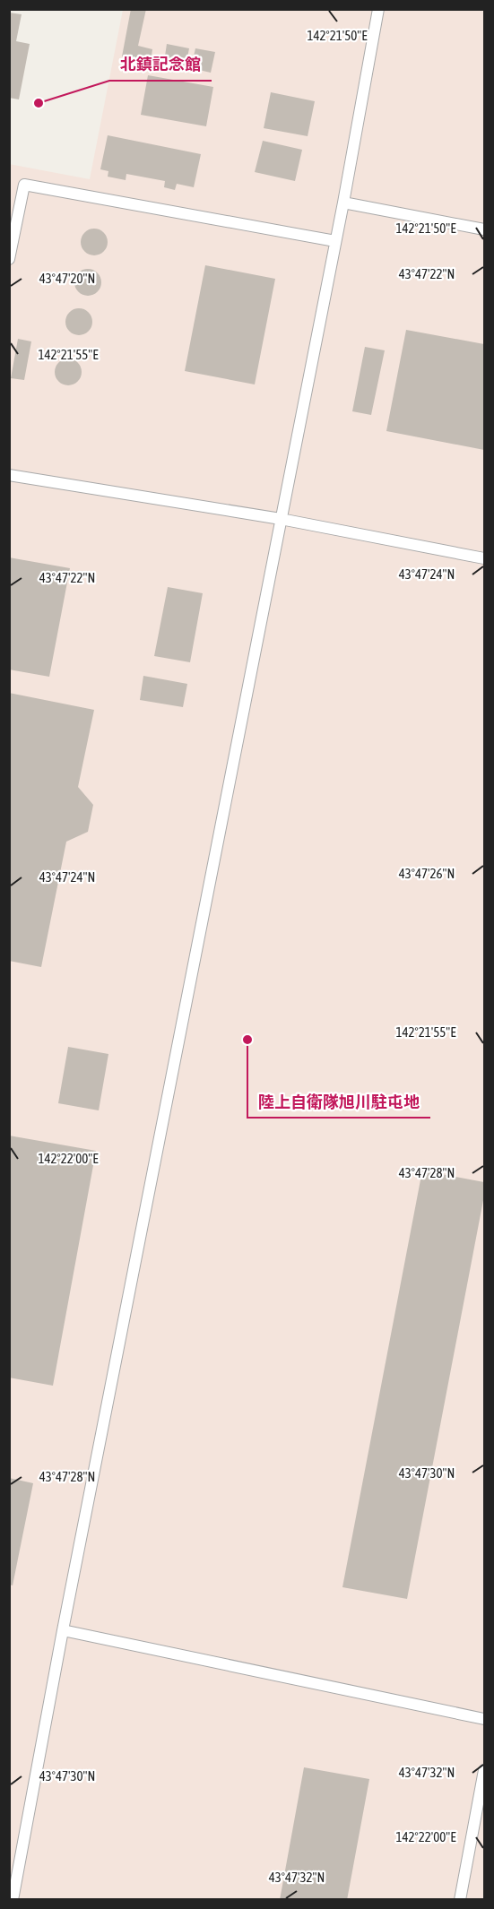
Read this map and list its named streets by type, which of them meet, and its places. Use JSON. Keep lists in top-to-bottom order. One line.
{"places":["北鎮記念館","陸上自衛隊旭川駐屯地"],"coordinates":["142°21'50\"E","43°47'22\"N","43°47'20\"N","142°21'55\"E","43°47'24\"N","43°47'26\"N","142°22'00\"E","43°47'28\"N","43°47'30\"N","43°47'32\"N"]}
